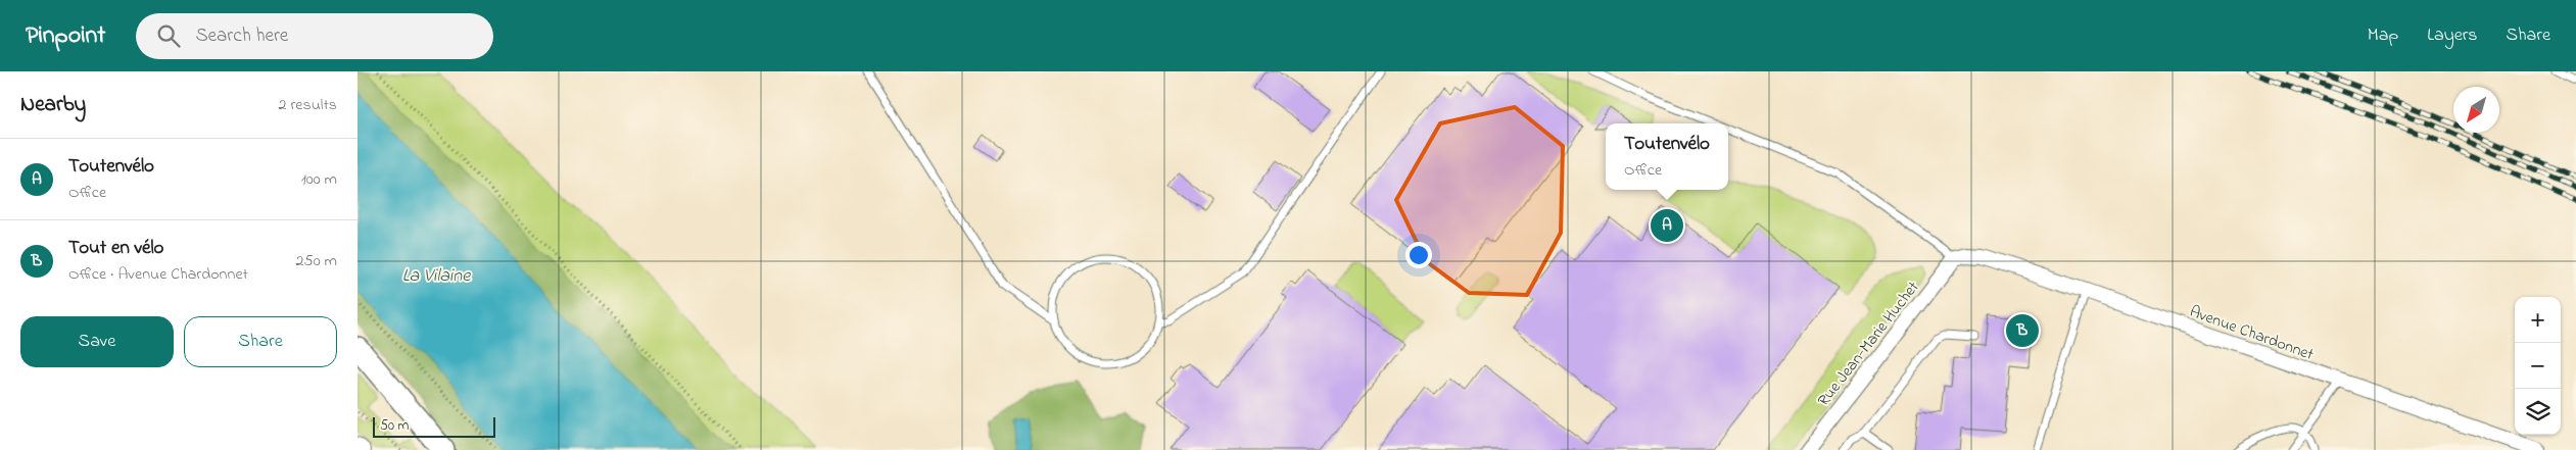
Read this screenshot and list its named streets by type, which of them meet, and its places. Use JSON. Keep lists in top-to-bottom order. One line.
{"streets":{"street":["Avenue Chardonnet","Rue Jean-Marie Huchet"]},"crossings":[["Avenue Chardonnet","Rue Jean-Marie Huchet"]],"water":["La Vilaine"],"scale_bar":"50 m","north":"bottom left","page":{"header":"Pinpoint","search":"Search here","nav":["Map","Layers","Share"],"heading":["Nearby","2 results"],"popup":["Toutenvélo","Office"],"list":[{"mark":"A","name":"Toutenvélo","note":"Office","value":"100 m"},{"mark":"B","name":"Tout en vélo","note":"Office · Avenue Chardonnet","value":"250 m"}],"pins":["A","B"],"map_buttons":["+","−"],"buttons":["Save","Share"],"scale":"50 m"}}
